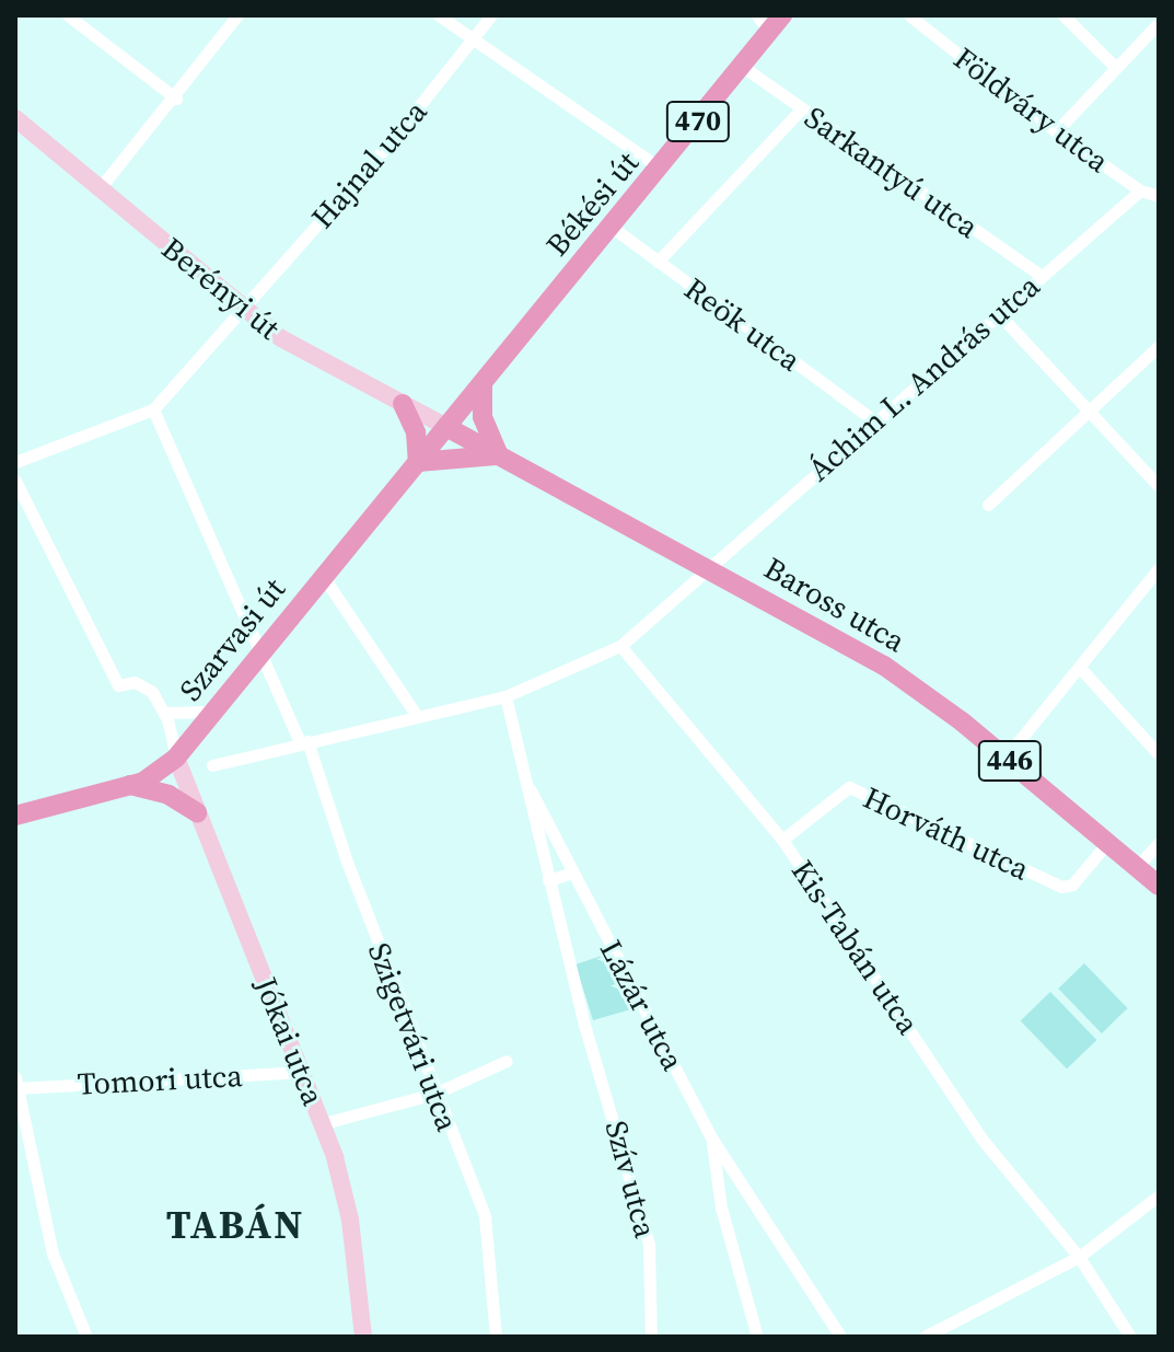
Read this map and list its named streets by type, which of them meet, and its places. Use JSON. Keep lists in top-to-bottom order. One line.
{"streets":{"main road":["470","Békési út","Berényi út","Baross utca","Szarvasi út","446","Jókai utca"],"street":["Földváry utca","Hajnal utca","Sarkantyú utca","Reök utca","Áchim L. András utca","Horváth utca","Kis-Tabán utca","Lázár utca","Szigetvári utca","Tomori utca","Szív utca"]},"crossings":[["Földváry utca","Áchim L. András utca"],["Hajnal utca","Berényi út"],["Hajnal utca","Szigetvári utca"],["Sarkantyú utca","Békési út"],["Sarkantyú utca","Áchim L. András utca"],["Békési út","Berényi út"],["Békési út","Reök utca"],["Békési út","Baross utca"],["Békési út","Szarvasi út"],["Berényi út","Baross utca"],["Berényi út","Szarvasi út"],["Reök utca","Áchim L. András utca"],["Áchim L. András utca","Baross utca"],["Baross utca","Szarvasi út"],["Baross utca","Horváth utca"],["Szarvasi út","Szigetvári utca"],["Szarvasi út","Jókai utca"],["Horváth utca","Kis-Tabán utca"],["Lázár utca","Szív utca"],["Jókai utca","Tomori utca"]],"districts":["TABÁN"]}
